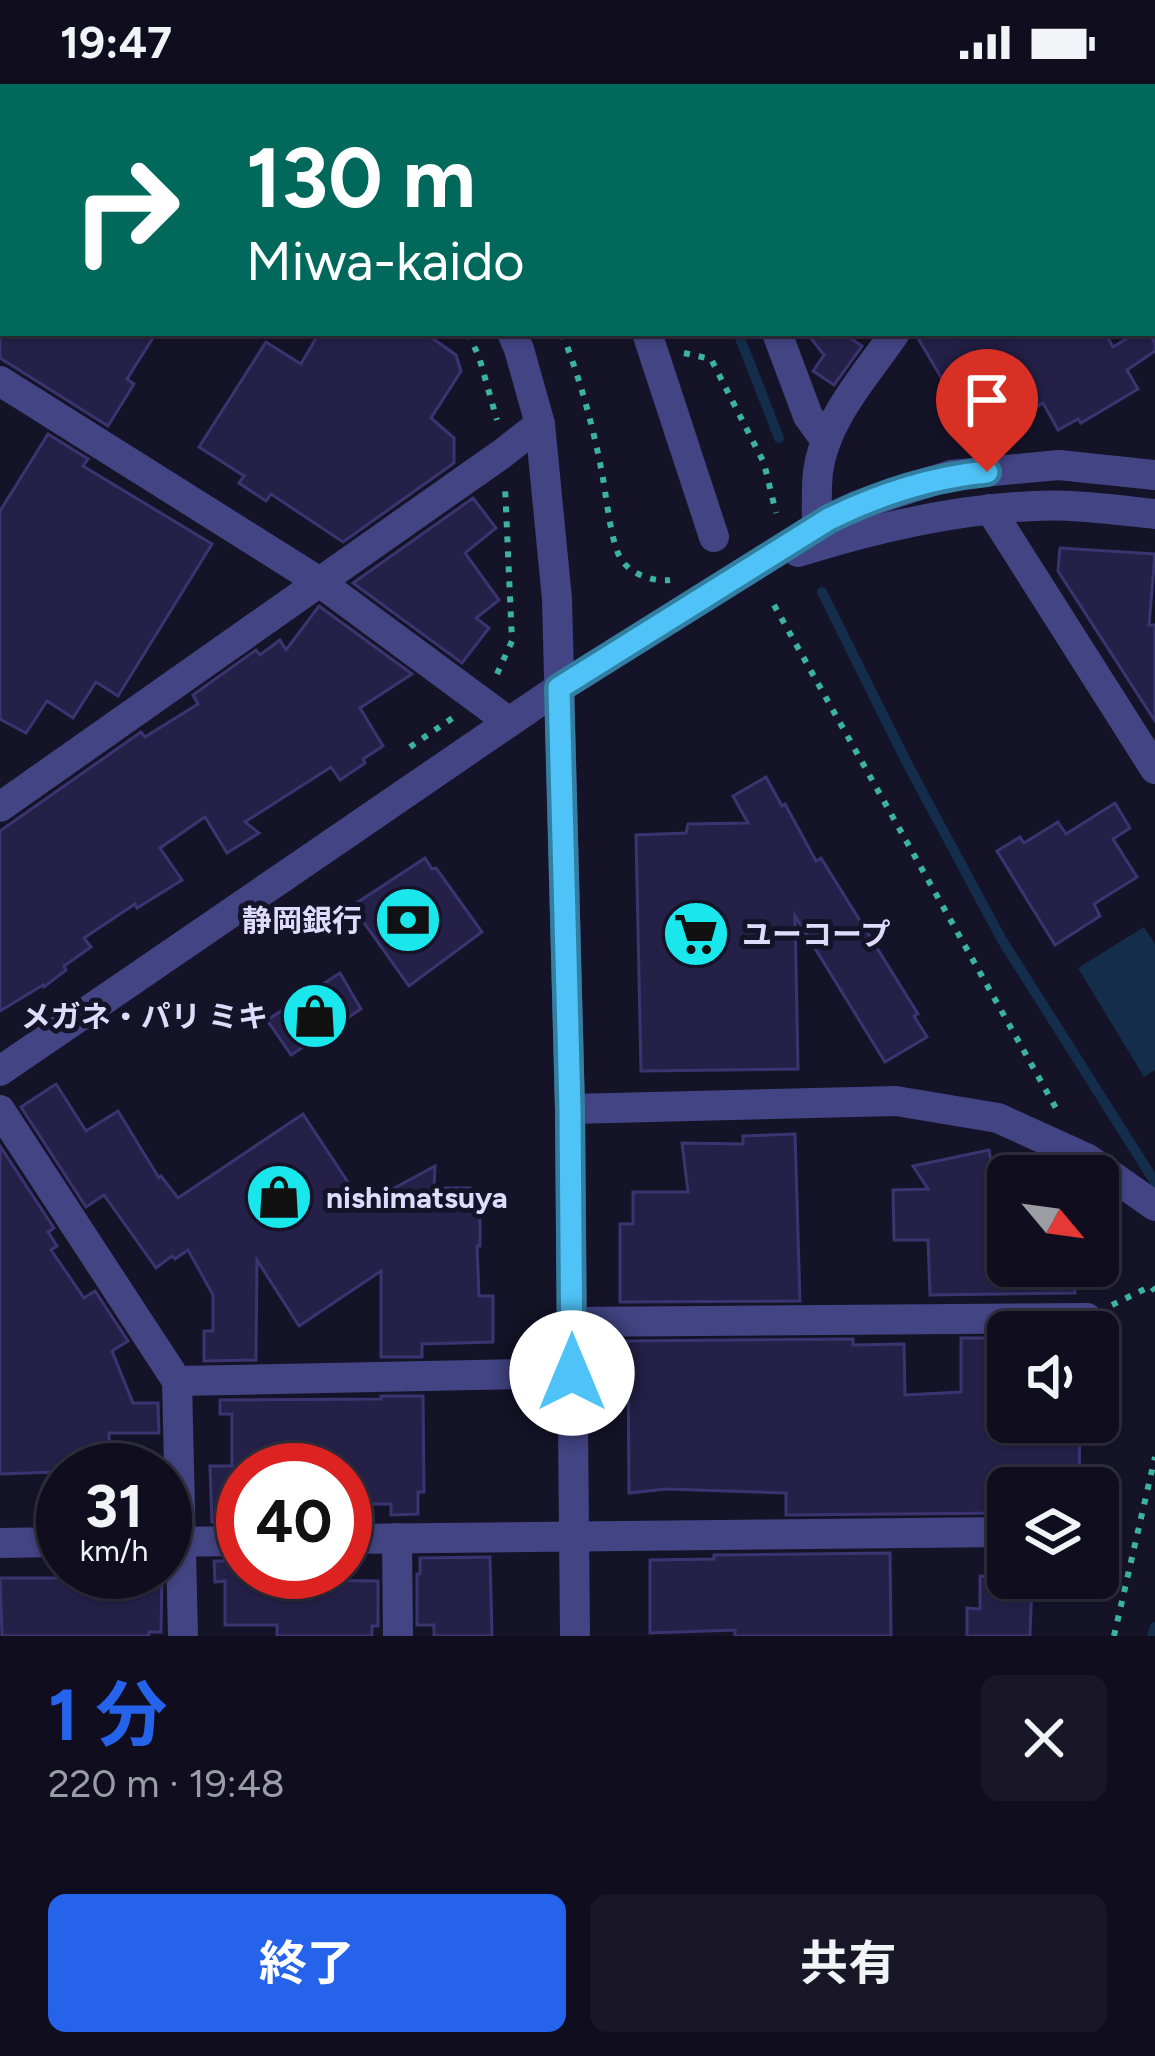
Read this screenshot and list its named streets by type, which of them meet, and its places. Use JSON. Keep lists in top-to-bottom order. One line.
{"places":{"bank":["静岡銀行"],"supermarket":["ユーコープ"],"shop":["メガネ・パリ ミキ","nishimatsuya"]},"north":"bottom right","page":{"status":"19:47","turn":["130 m","Miwa-kaido"],"speed":"31 km/h","limit":"40","heading":["1 分","220 m · 19:48"],"buttons":["終了","共有"]}}
